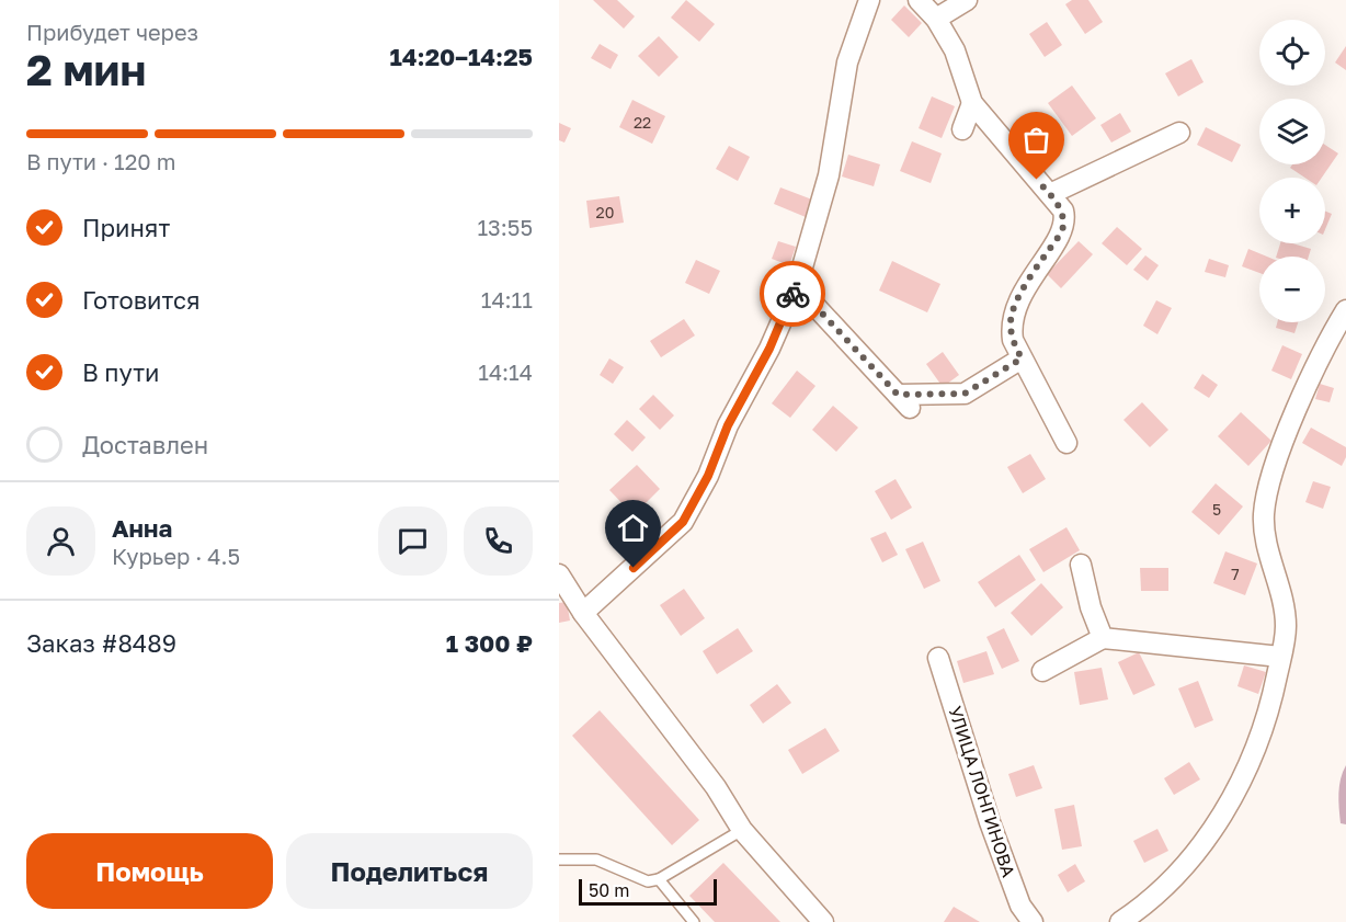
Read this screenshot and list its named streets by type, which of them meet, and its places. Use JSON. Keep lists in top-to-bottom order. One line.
{"streets":{"street":["УЛИЦА ЛОНГИНОВА"]},"house_numbers":["22","20","5","7"],"scale_bar":"50 m","page":{"heading":["2 мин","Прибудет через","14:20–14:25"],"panel":["Анна","Курьер · 4.5","Заказ #8489","1 300 ₽"],"map_buttons":["+","−"],"bar":"В пути · 120 m","list":[["Принят","13:55"],["Готовится","14:11"],["В пути","14:14"],"Доставлен"],"buttons":["Помощь","Поделиться"],"scale":"50 m"}}
